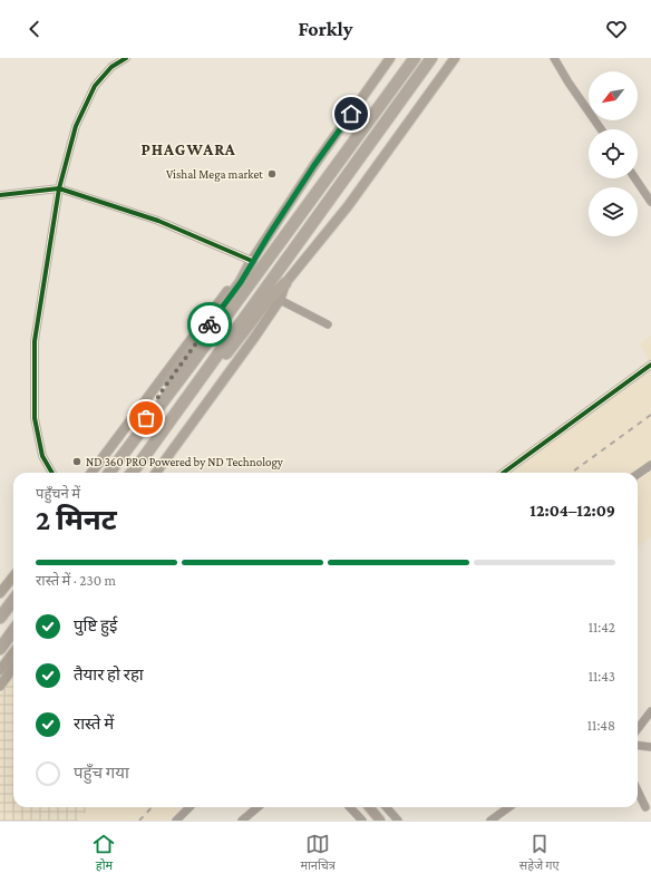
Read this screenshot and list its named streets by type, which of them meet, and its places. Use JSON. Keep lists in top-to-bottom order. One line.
{"districts":["PHAGWARA"],"places":["Vishal Mega market","ND 360 PRO Powered by ND Technology"],"north":"bottom left","page":{"header":"Forkly","heading":["2 मिनट","पहुँचने में","12:04–12:09"],"bar":"रास्ते में · 230 m","list":[["पुष्टि हुई","11:42"],["तैयार हो रहा","11:43"],["रास्ते में","11:48"],"पहुँच गया"],"tabs":["होम","मानचित्र","सहेजे गए"]}}
